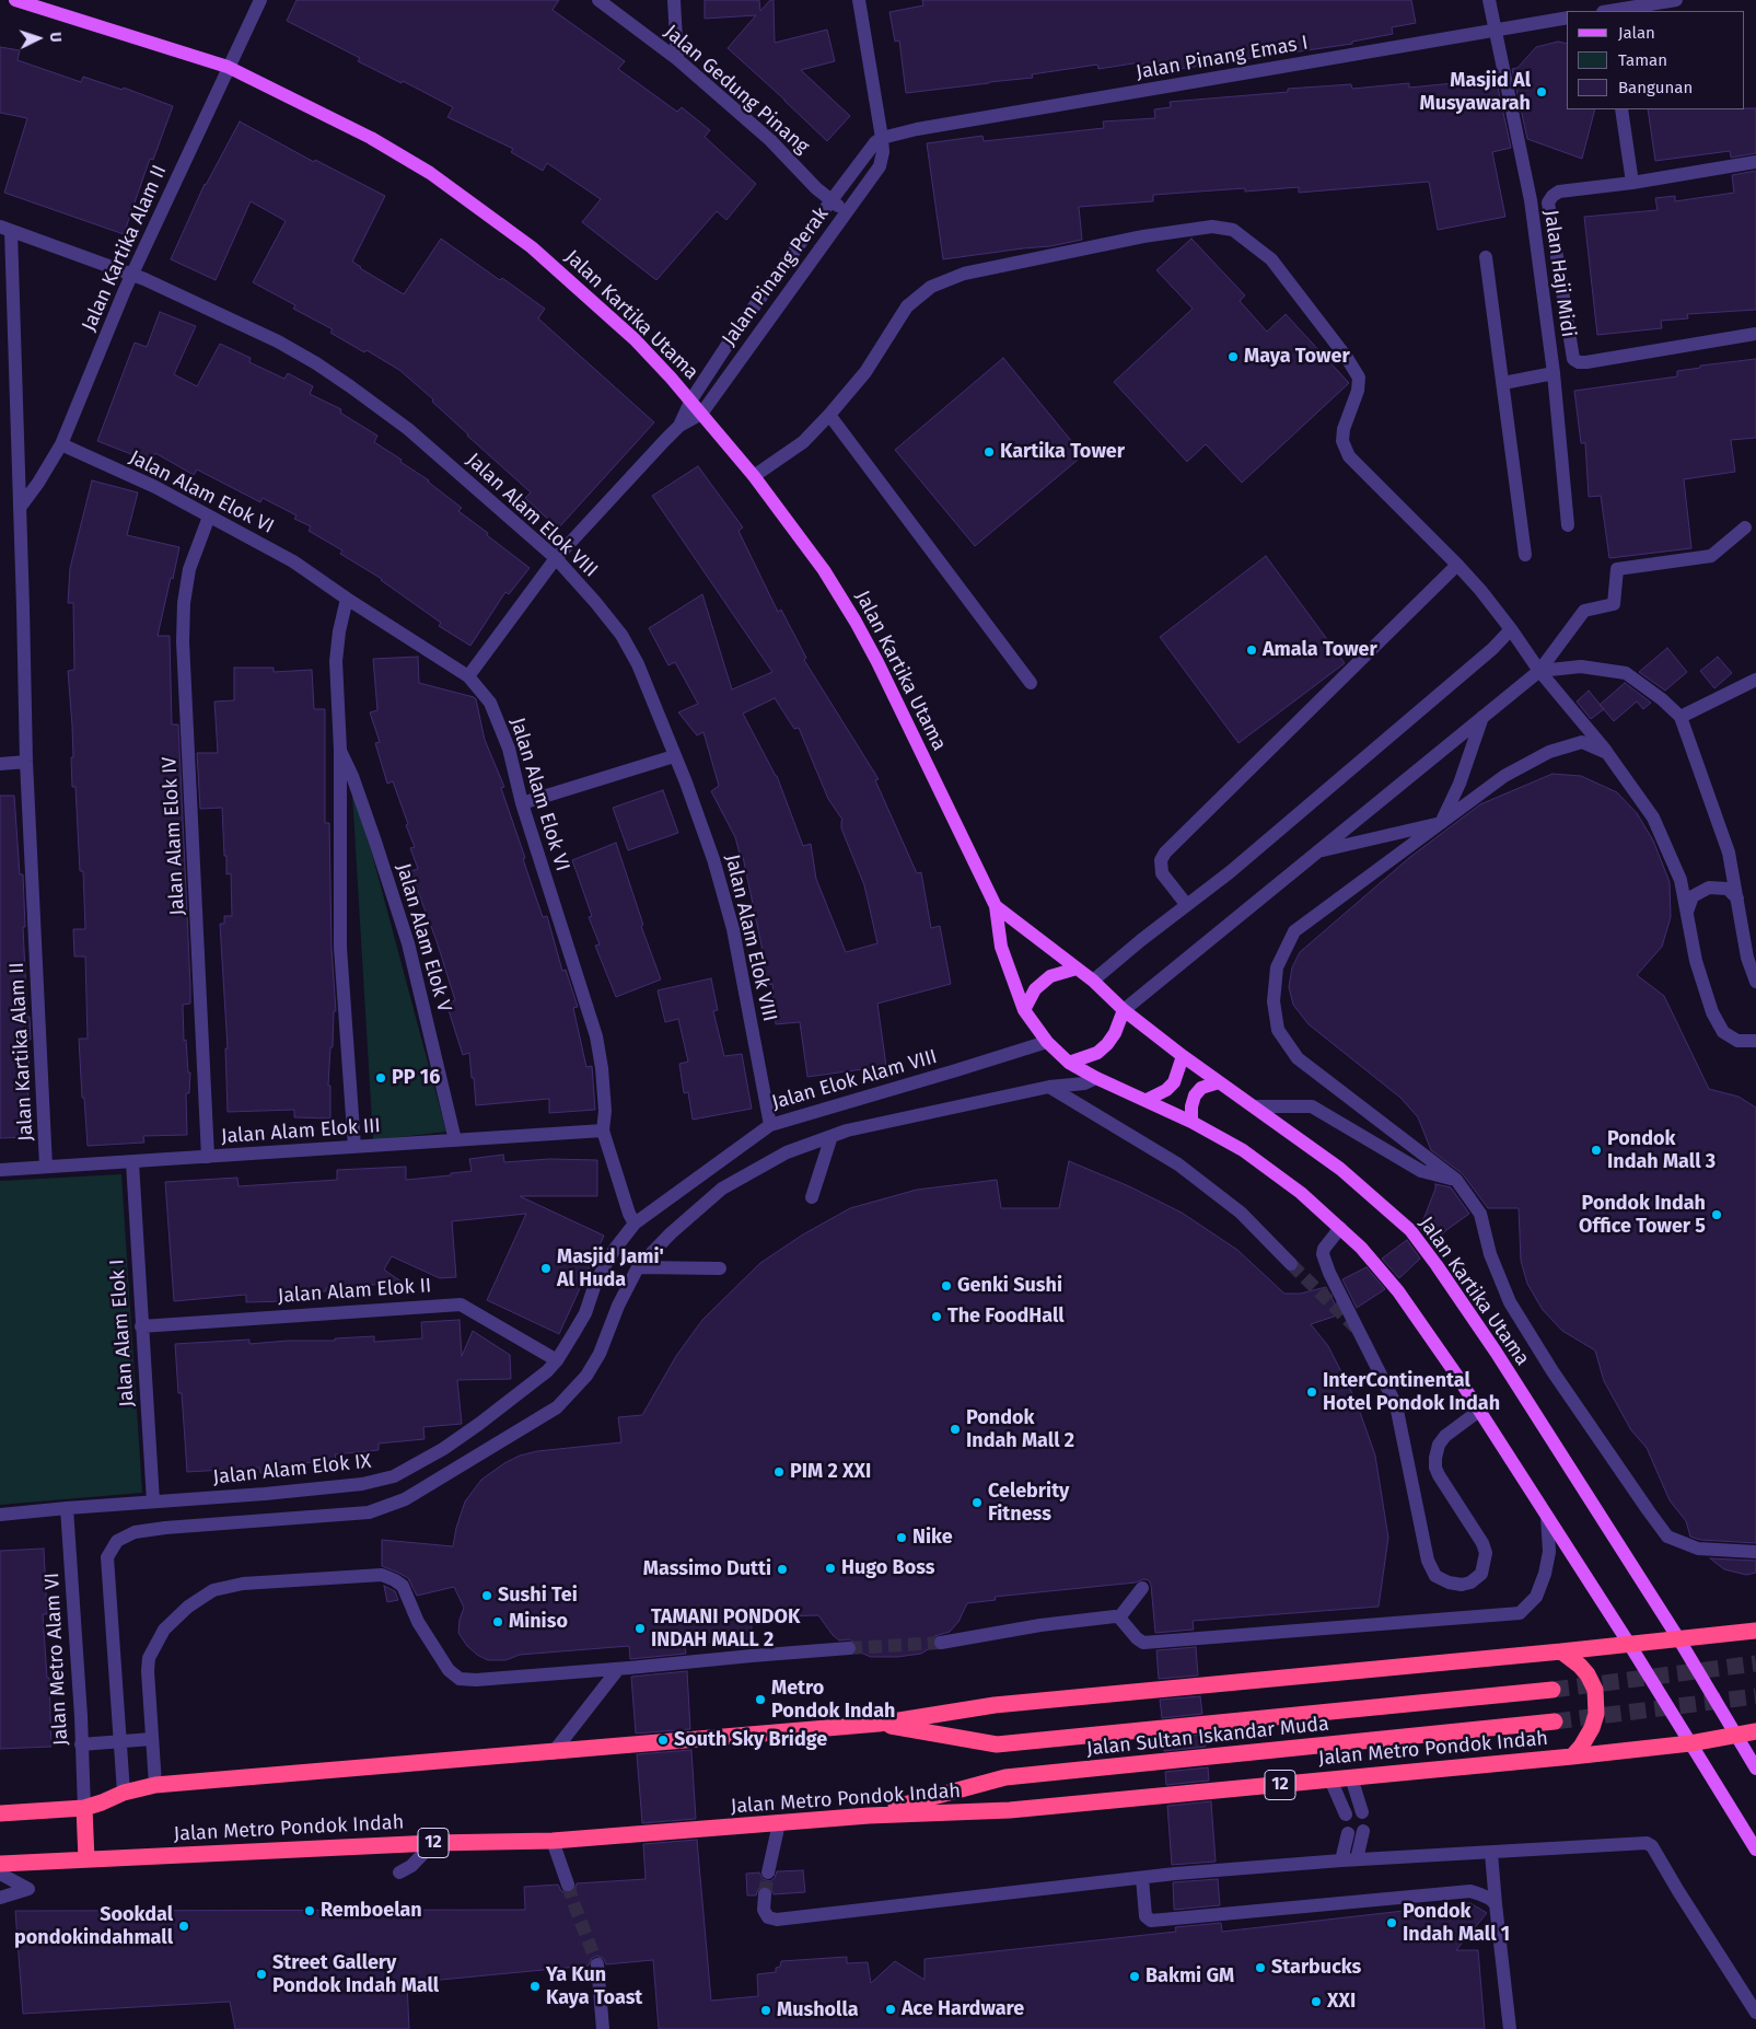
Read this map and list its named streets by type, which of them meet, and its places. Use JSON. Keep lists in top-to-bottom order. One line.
{"streets":{"highway":["Jalan Sultan Iskandar Muda","Jalan Metro Pondok Indah","12"],"main road":["Jalan Kartika Utama"],"street":["Jalan Pinang Emas I","Jalan Gedung Pinang","Jalan Kartika Alam II","Jalan Haji Midi","Jalan Pinang Perak","Jalan Alam Elok VI","Jalan Alam Elok VIII","Jalan Alam Elok IV","Jalan Alam Elok V","Jalan Elok Alam VIII","Jalan Alam Elok III","Jalan Alam Elok II","Jalan Alam Elok I","Jalan Alam Elok IX","Jalan Metro Alam VI"]},"crossings":[["Jalan Pinang Emas I","Jalan Haji Midi"],["Jalan Pinang Emas I","Jalan Pinang Perak"],["Jalan Gedung Pinang","Jalan Pinang Perak"],["Jalan Kartika Alam II","Jalan Kartika Utama"],["Jalan Kartika Alam II","Jalan Alam Elok VI"],["Jalan Kartika Alam II","Jalan Alam Elok VIII"],["Jalan Kartika Alam II","Jalan Alam Elok III"],["Jalan Pinang Perak","Jalan Kartika Utama"],["Jalan Pinang Perak","Jalan Alam Elok VI"],["Jalan Pinang Perak","Jalan Alam Elok VIII"],["Jalan Kartika Utama","Jalan Elok Alam VIII"],["Jalan Kartika Utama","Jalan Metro Pondok Indah"],["Jalan Kartika Utama","12"],["Jalan Alam Elok VI","Jalan Alam Elok IV"],["Jalan Alam Elok VI","Jalan Alam Elok V"],["Jalan Alam Elok VI","Jalan Elok Alam VIII"],["Jalan Alam Elok VI","Jalan Alam Elok III"],["Jalan Alam Elok VI","Jalan Alam Elok IX"],["Jalan Alam Elok VIII","Jalan Elok Alam VIII"],["Jalan Alam Elok IV","Jalan Alam Elok III"],["Jalan Alam Elok V","Jalan Alam Elok III"],["Jalan Elok Alam VIII","Jalan Alam Elok IX"],["Jalan Alam Elok III","Jalan Alam Elok I"],["Jalan Alam Elok II","Jalan Alam Elok I"],["Jalan Alam Elok II","Jalan Alam Elok IX"],["Jalan Alam Elok I","Jalan Alam Elok IX"],["Jalan Alam Elok IX","Jalan Metro Alam VI"],["Jalan Sultan Iskandar Muda","Jalan Metro Pondok Indah"],["Jalan Metro Pondok Indah","12"]],"places":["Masjid Al Musyawarah","Maya Tower","Kartika Tower","Amala Tower","PP 16","Pondok Indah Mall 3","Pondok Indah Office Tower 5","Masjid Jami' Al Huda","Genki Sushi","The FoodHall","InterContinental Hotel Pondok Indah","Pondok Indah Mall 2","PIM 2 XXI","Celebrity Fitness","Nike","Hugo Boss","Massimo Dutti","Sushi Tei","Miniso","TAMANI PONDOK INDAH MALL 2","Metro Pondok Indah","South Sky Bridge","Remboelan","Pondok Indah Mall 1","Sookdal pondokindahmall","Starbucks","Street Gallery Pondok Indah Mall","Bakmi GM","Ya Kun Kaya Toast","XXI","Ace Hardware","Musholla"],"legend":["Jalan","Taman","Bangunan"],"north":"right"}
